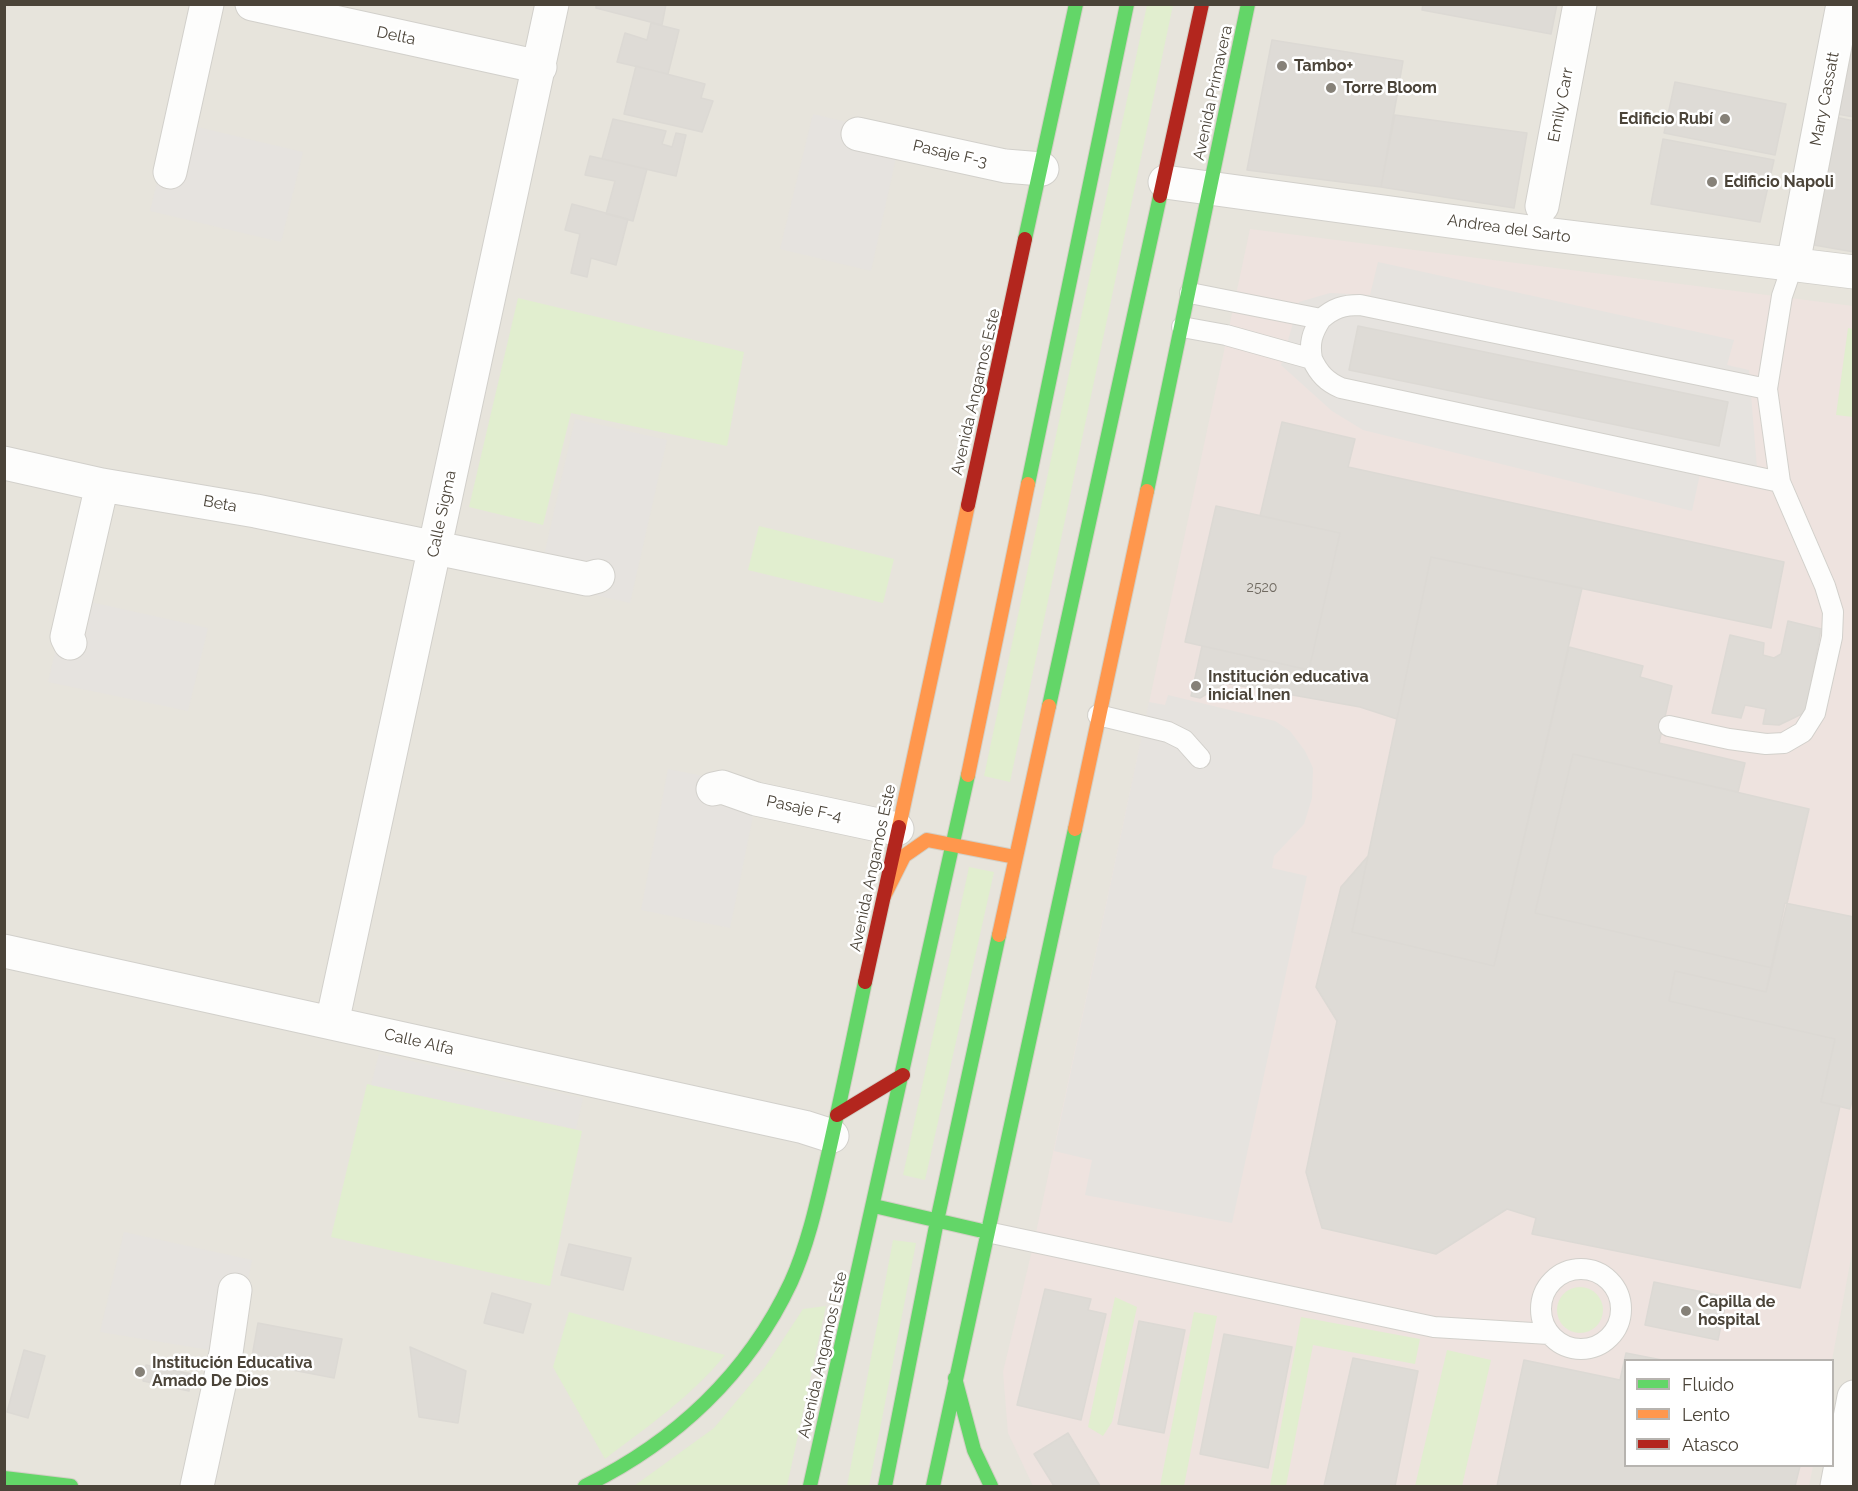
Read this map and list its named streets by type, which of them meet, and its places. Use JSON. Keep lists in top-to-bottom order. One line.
{"streets":{"main road":["Avenida Primavera","Avenida Angamos Este"],"street":["Delta","Mary Cassatt","Emily Carr","Pasaje F-3","Andrea del Sarto","Beta","Calle Sigma","Pasaje F-4","Calle Alfa"]},"crossings":[["Delta","Calle Sigma"],["Avenida Primavera","Andrea del Sarto"],["Mary Cassatt","Andrea del Sarto"],["Pasaje F-3","Avenida Angamos Este"],["Avenida Angamos Este","Pasaje F-4"],["Avenida Angamos Este","Calle Alfa"],["Beta","Calle Sigma"],["Calle Sigma","Calle Alfa"]],"places":["Tambo+","Torre Bloom","Edificio Rubí","Edificio Napoli","Institución educativa inicial Inen","Capilla de hospital","Institución Educativa Amado De Dios"],"house_numbers":["2520"],"legend":["Fluido","Lento","Atasco"]}
